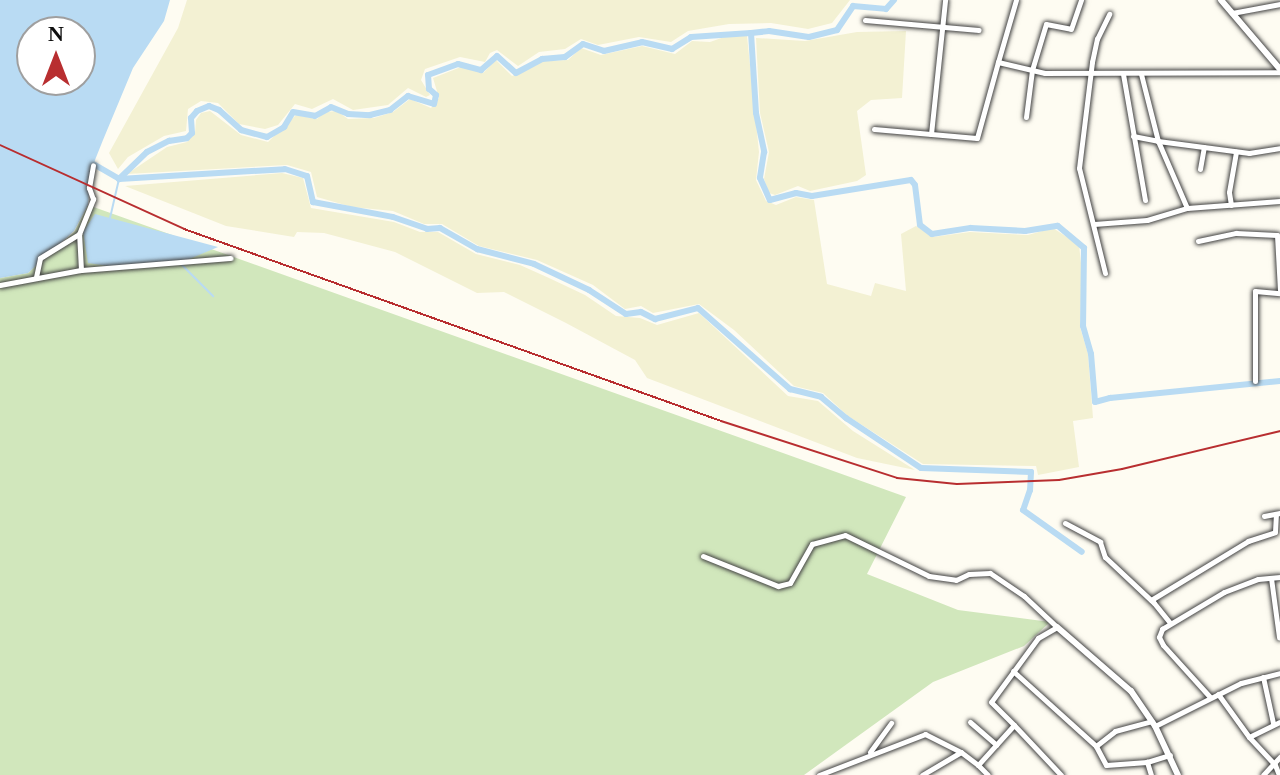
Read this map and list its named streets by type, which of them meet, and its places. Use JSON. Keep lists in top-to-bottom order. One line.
{"north":"top"}
